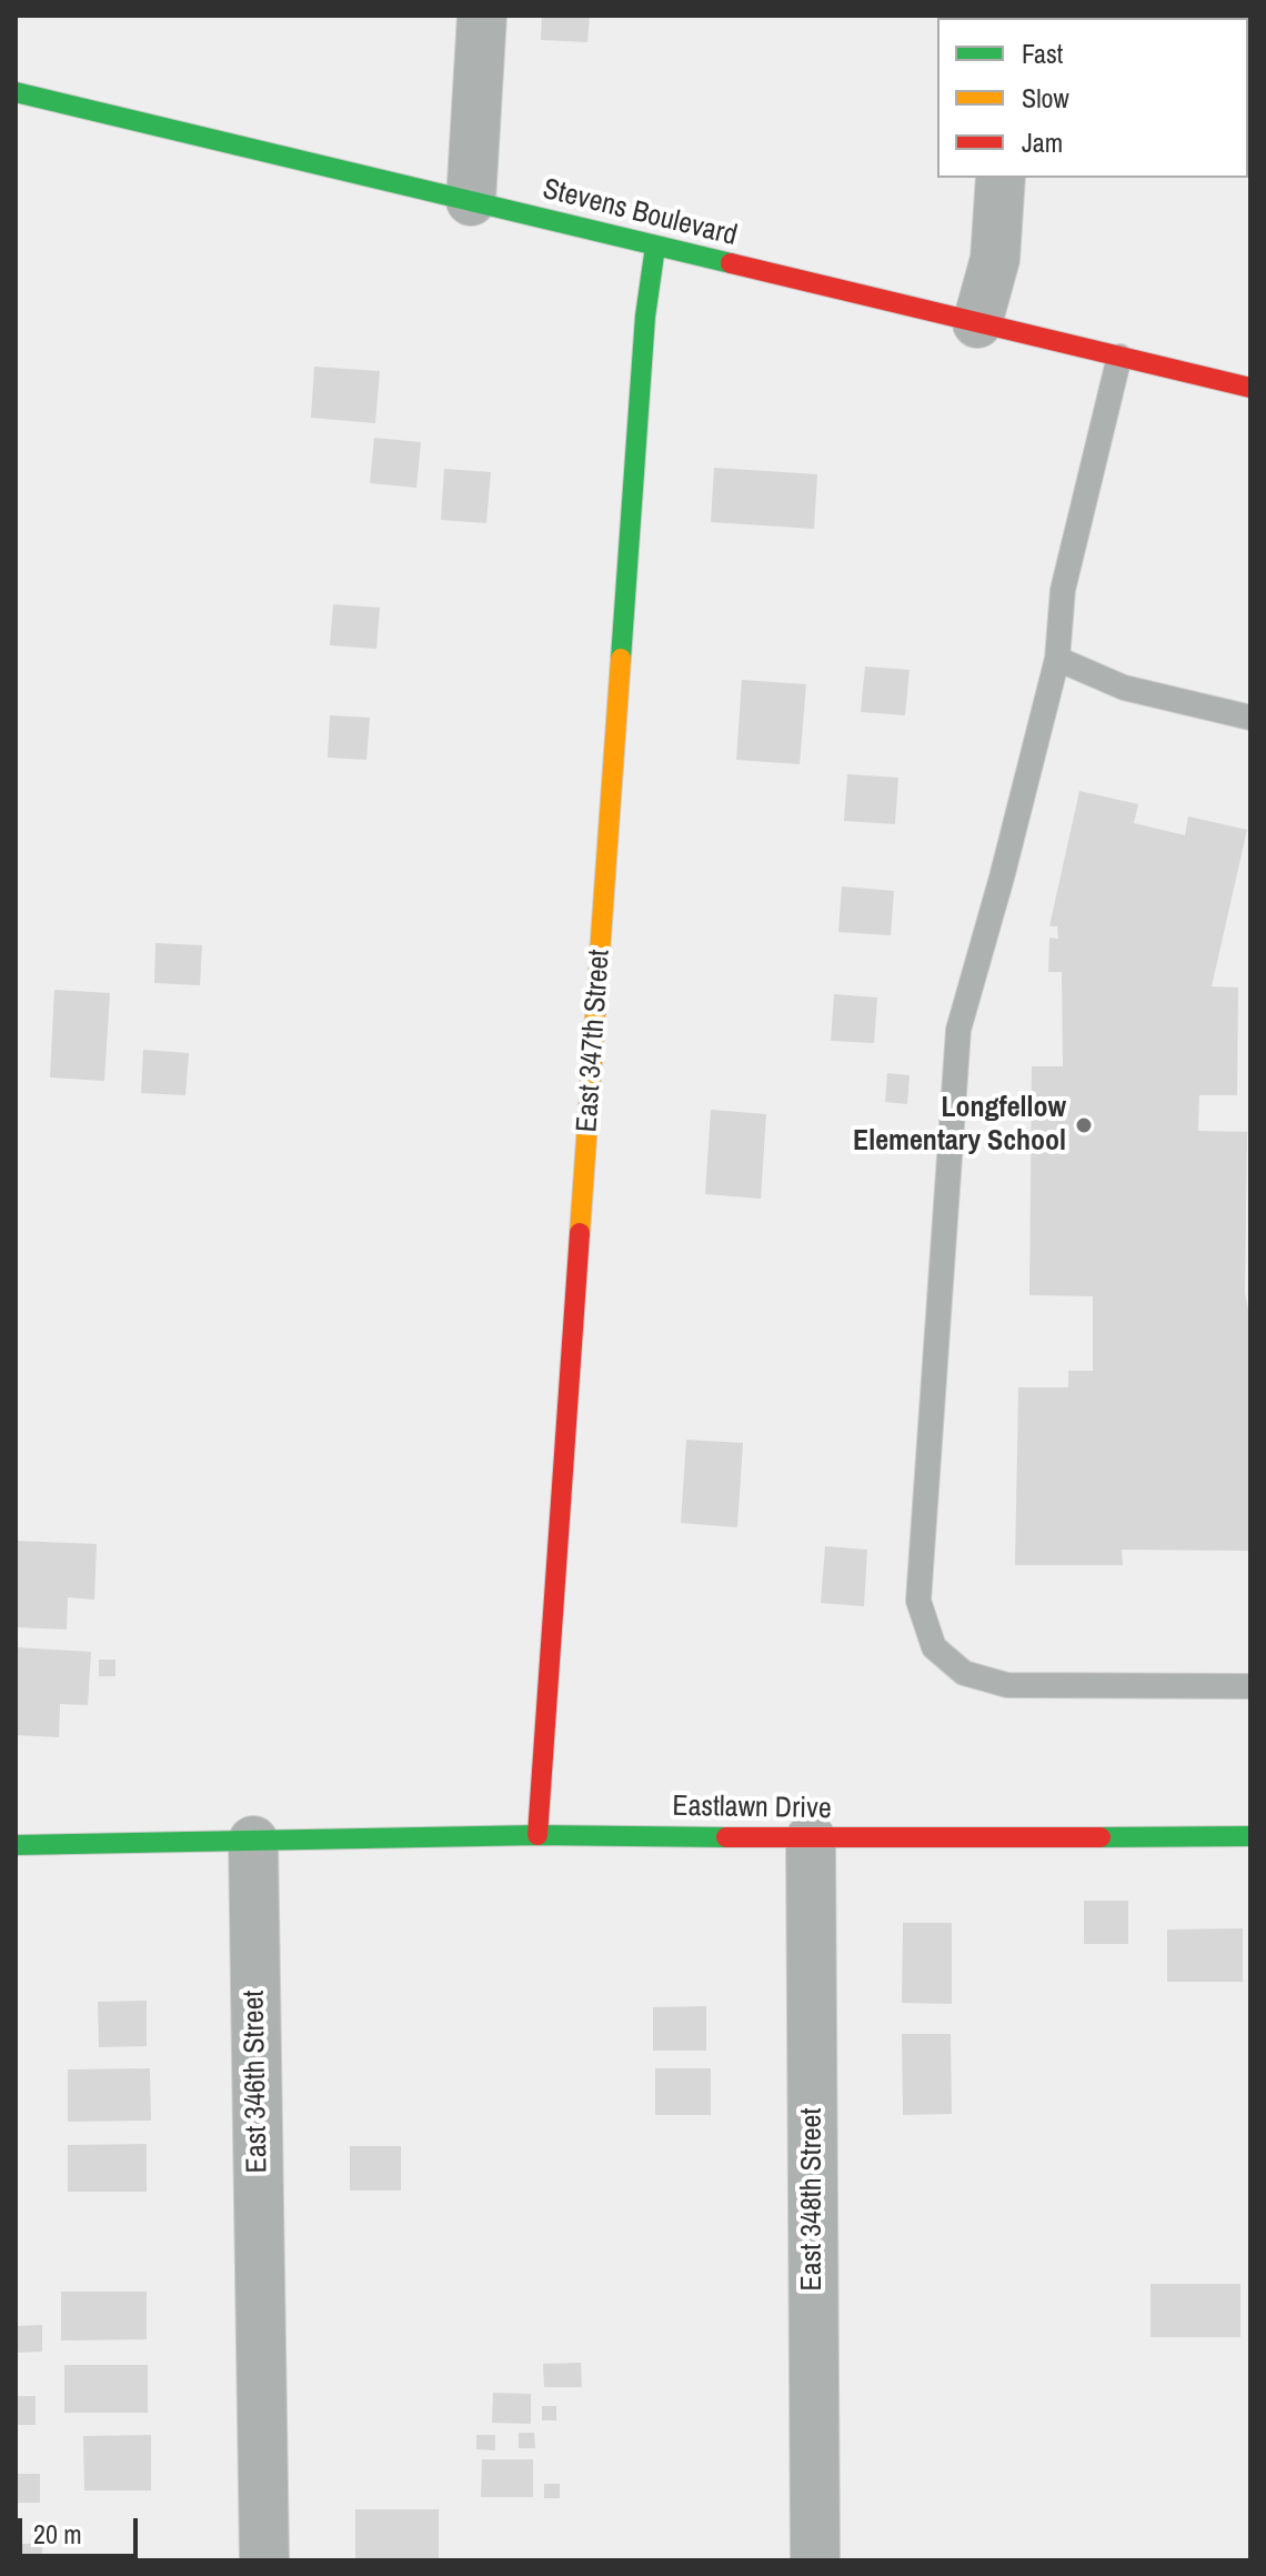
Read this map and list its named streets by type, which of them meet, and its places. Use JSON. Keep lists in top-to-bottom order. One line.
{"streets":{"street":["Stevens Boulevard","East 347th Street","Eastlawn Drive","East 346th Street","East 348th Street"]},"crossings":[["Stevens Boulevard","East 347th Street"],["East 347th Street","Eastlawn Drive"],["Eastlawn Drive","East 346th Street"],["Eastlawn Drive","East 348th Street"]],"places":["Longfellow Elementary School"],"legend":["Fast","Slow","Jam"],"scale_bar":"20 m"}
